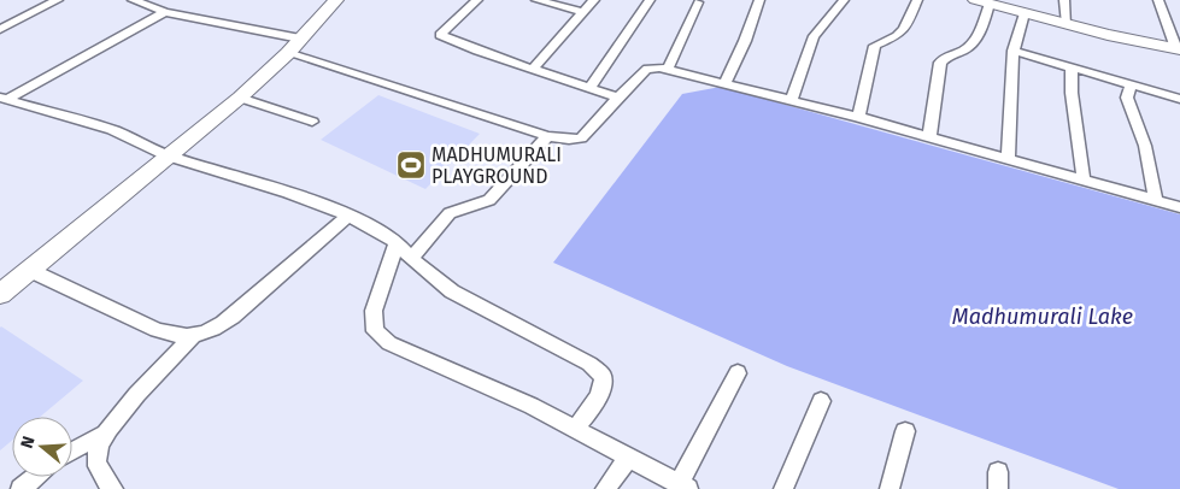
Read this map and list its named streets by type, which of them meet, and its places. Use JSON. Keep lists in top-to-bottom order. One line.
{"water":["Madhumurali Lake"],"places":{"sports":["MADHUMURALI PLAYGROUND"]},"north":"left"}
